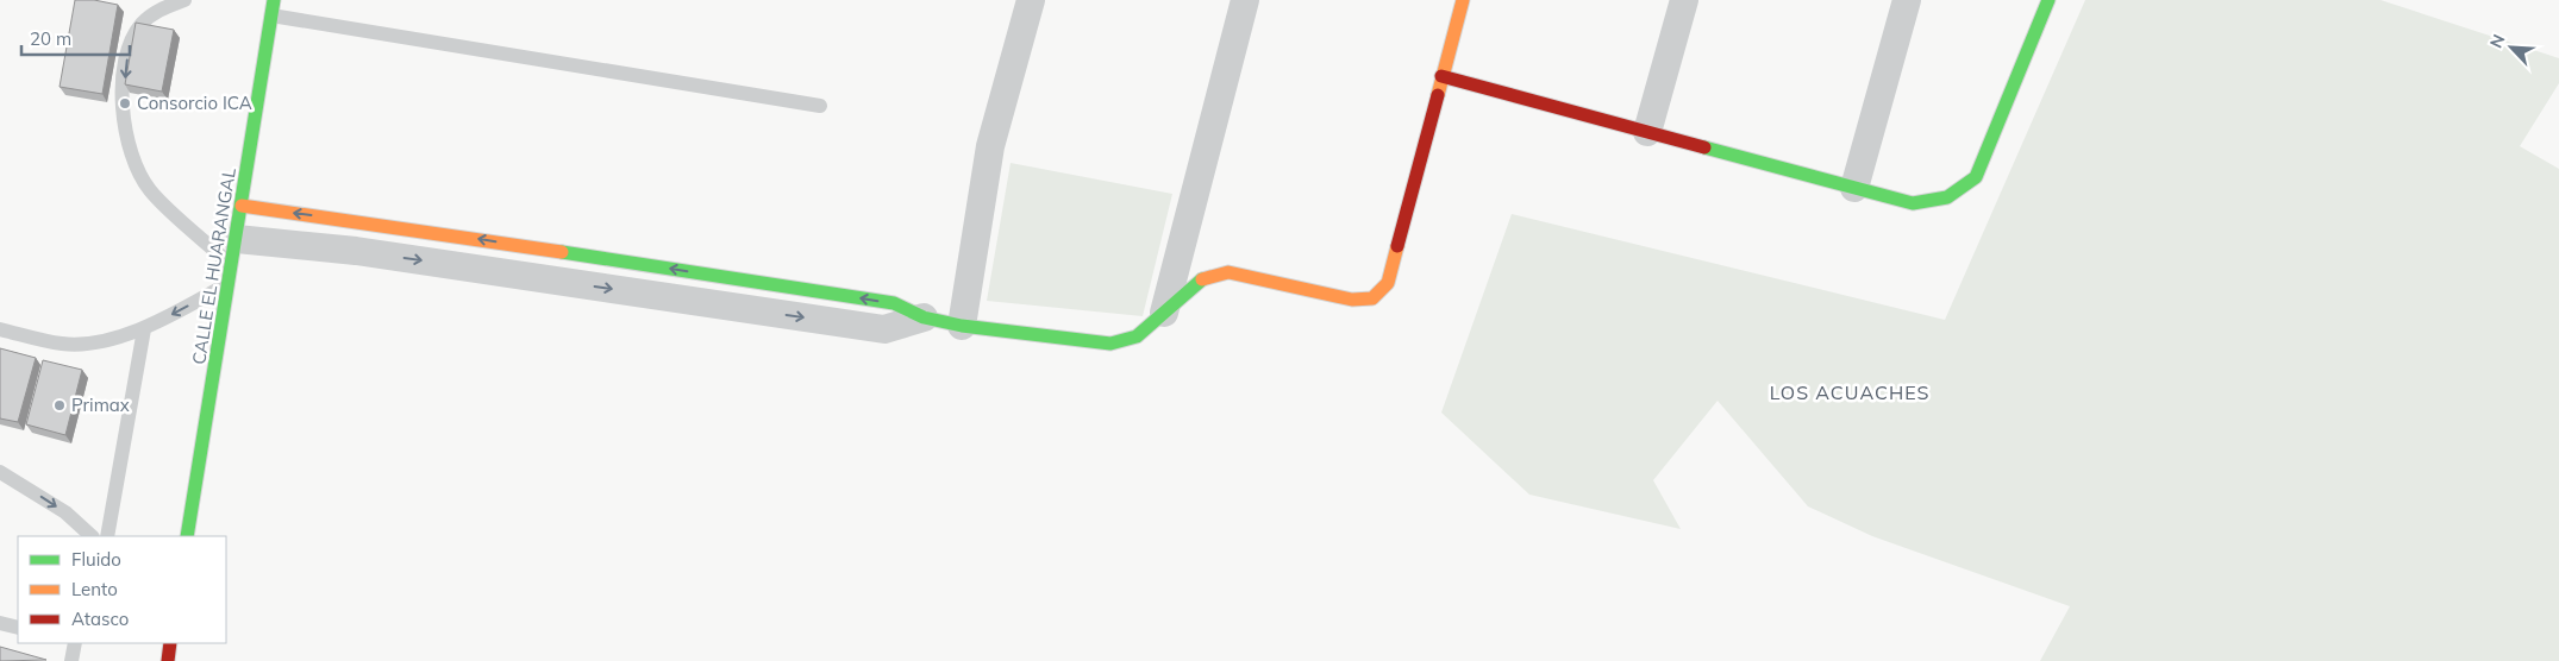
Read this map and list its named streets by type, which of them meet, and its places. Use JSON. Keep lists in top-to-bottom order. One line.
{"streets":{"street":["CALLE EL HUARANGAL"]},"districts":["LOS ACUACHES"],"places":["Consorcio ICA","Primax"],"legend":["Fluido","Lento","Atasco"],"scale_bar":"20 m","north":"top left"}
